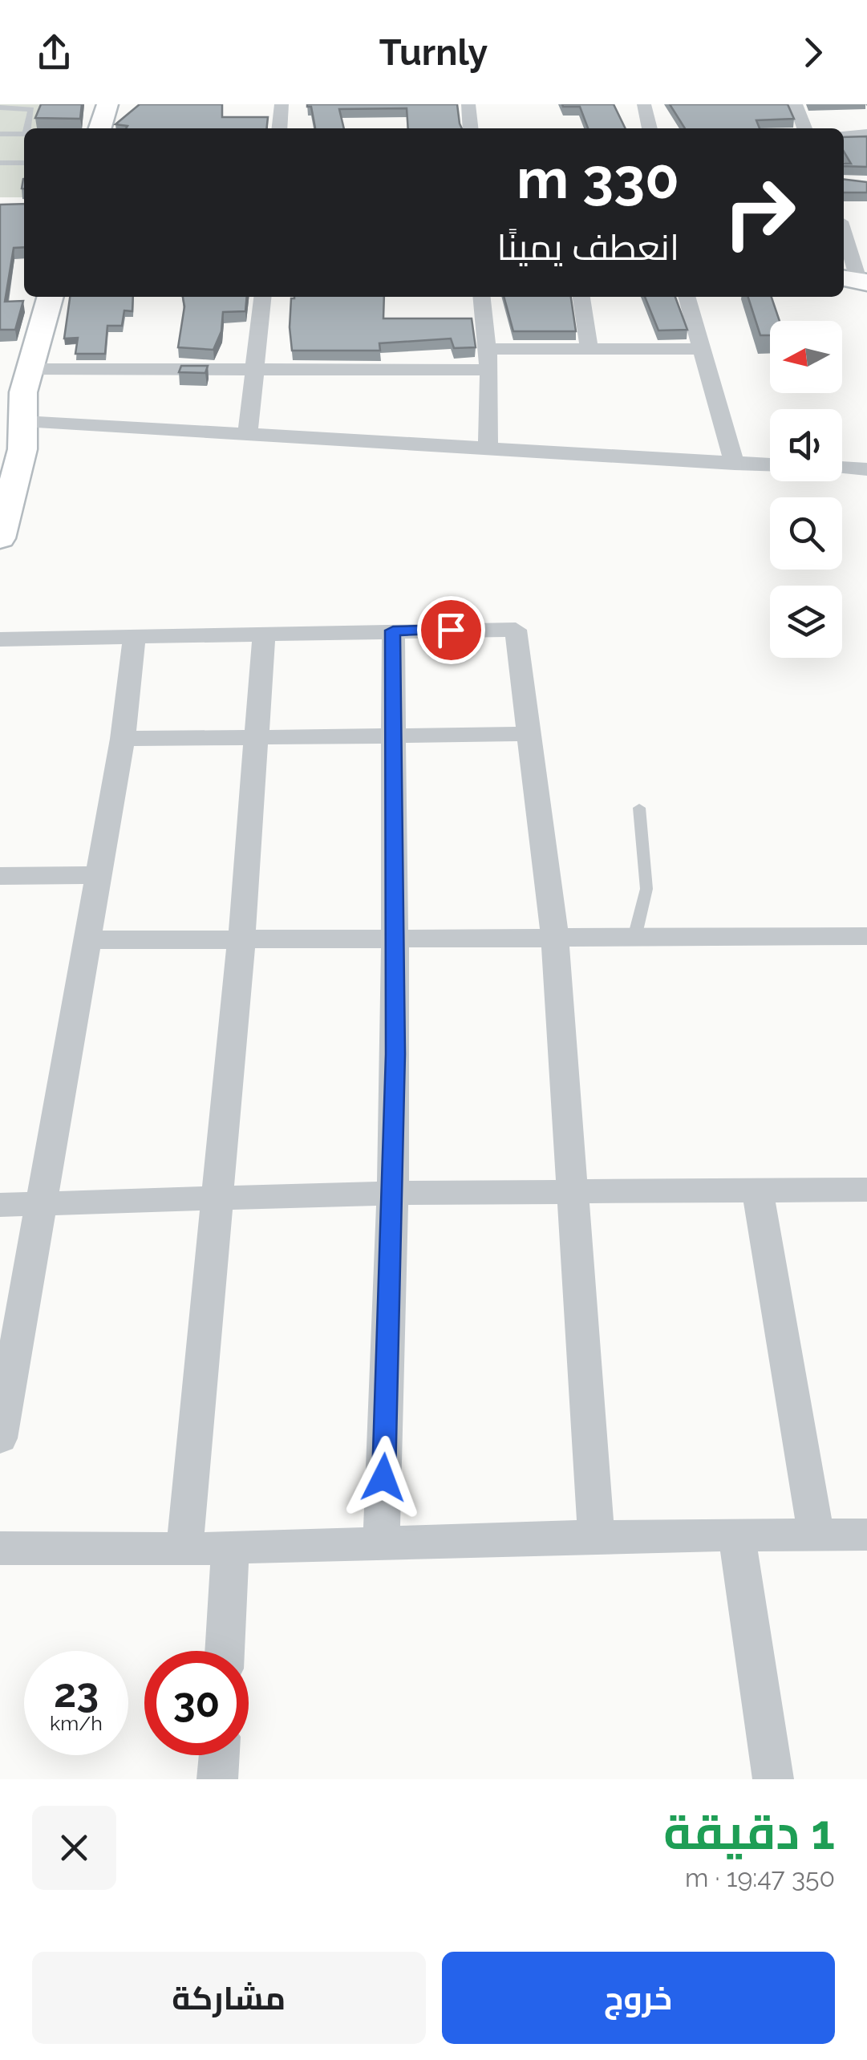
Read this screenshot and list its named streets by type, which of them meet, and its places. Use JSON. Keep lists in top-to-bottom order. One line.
{"north":"left","page":{"header":"Turnly","turn":["330 m","انعطف يمينًا"],"speed":"23 km/h","limit":"30","heading":["1 دقيقة","350 m · 19:47"],"buttons":["خروج","مشاركة"]}}
